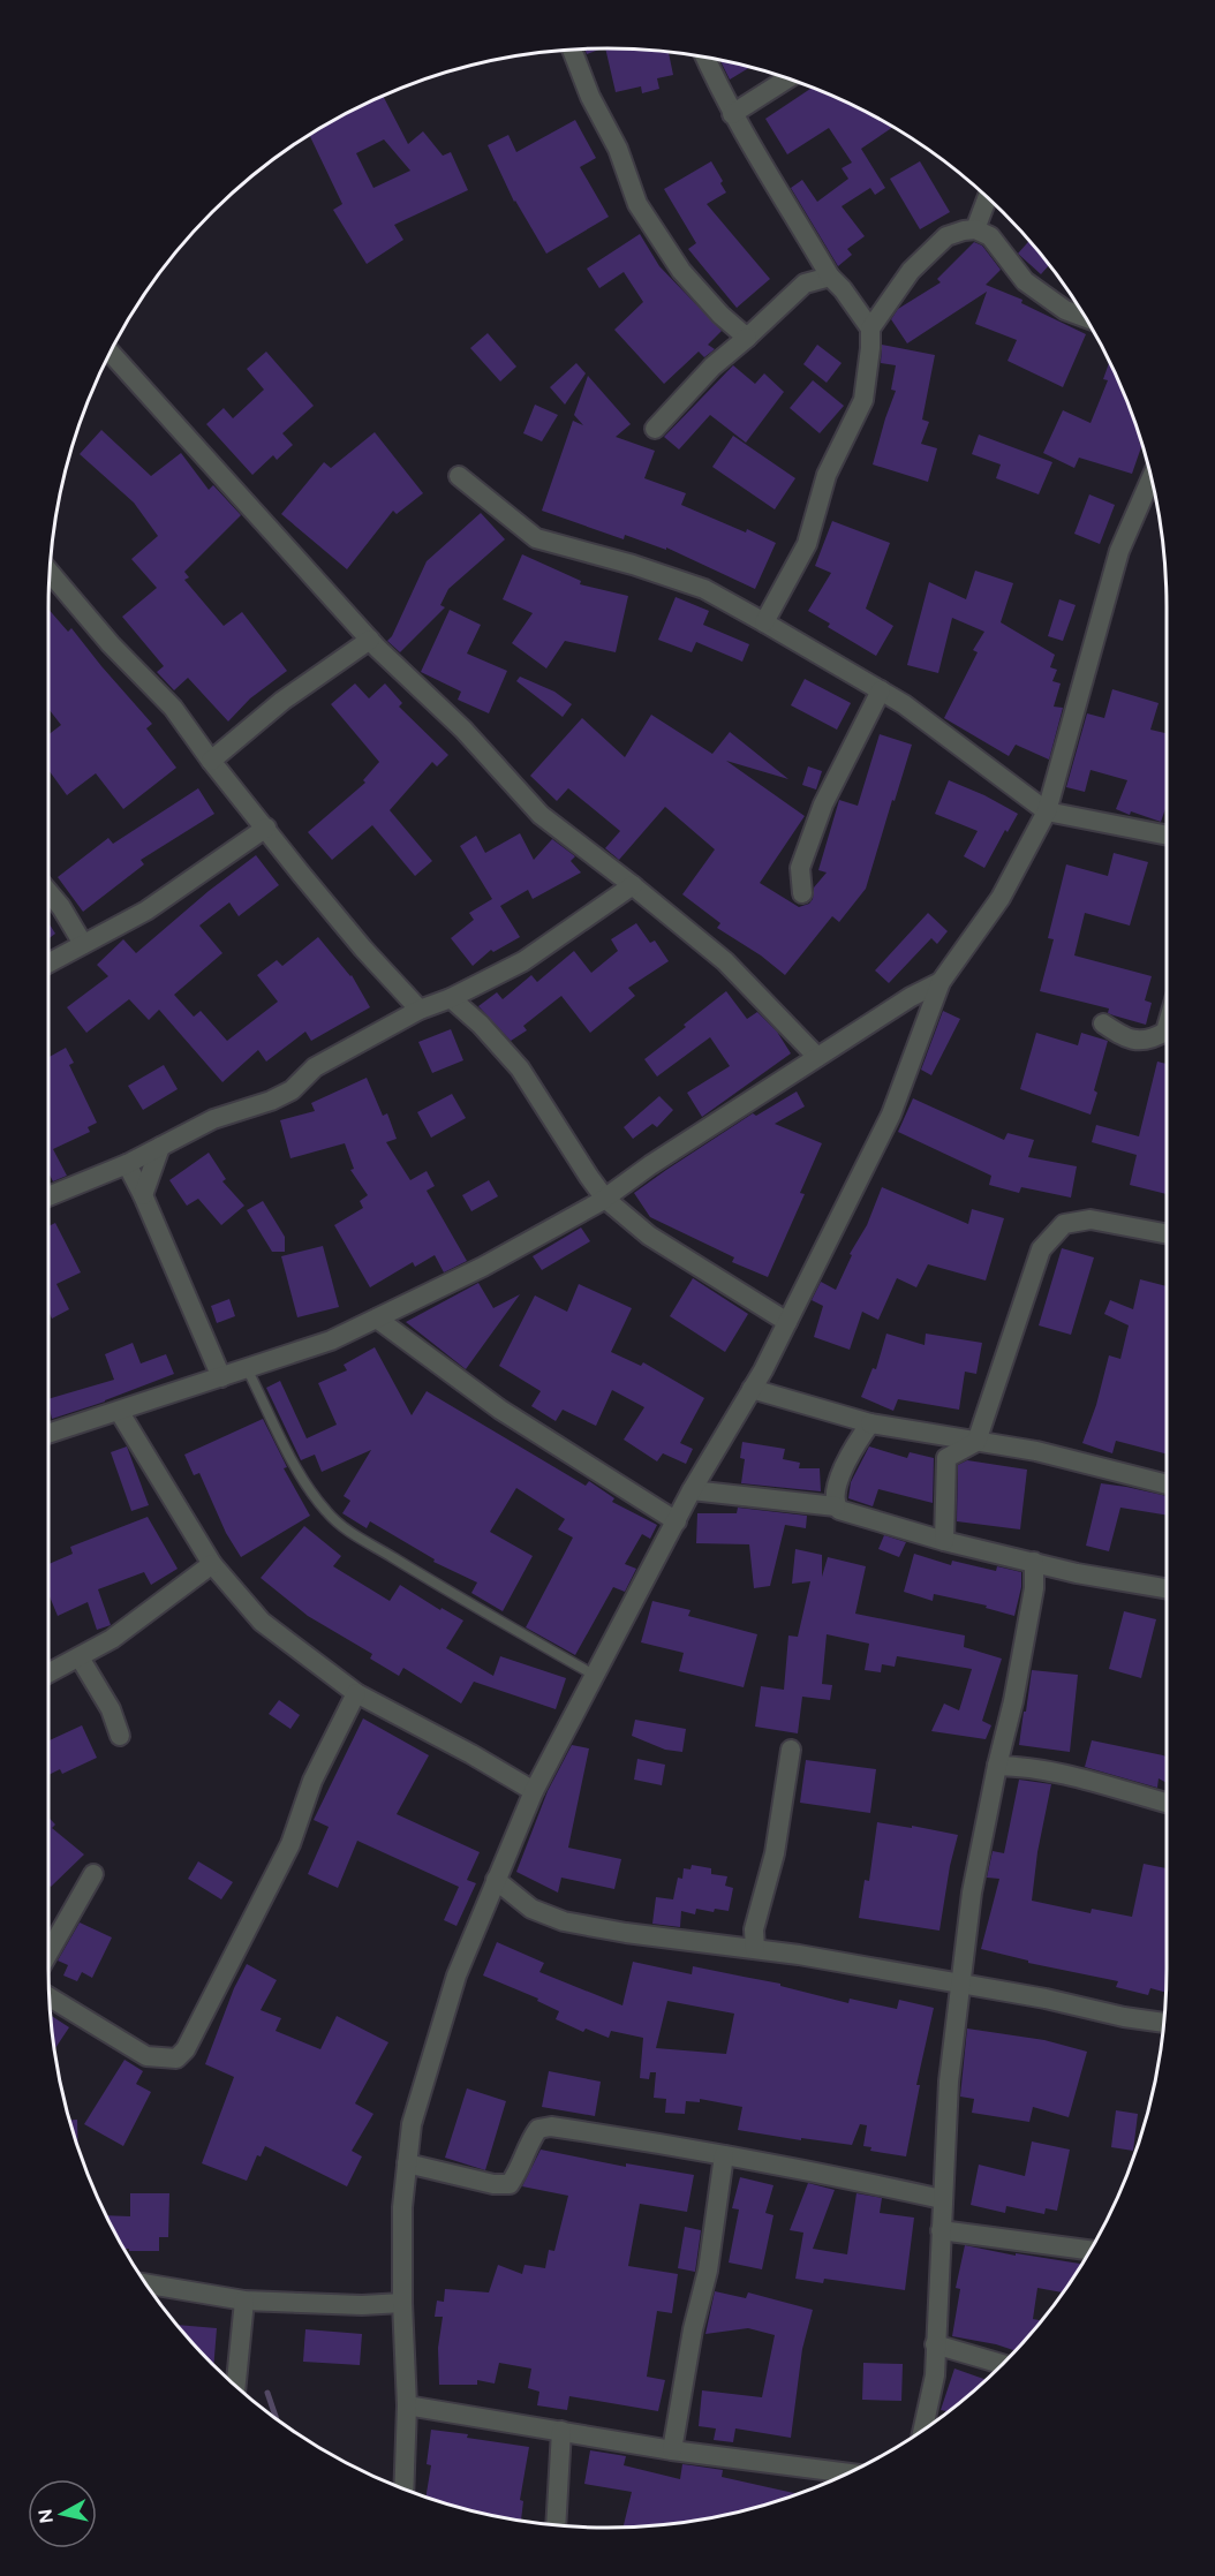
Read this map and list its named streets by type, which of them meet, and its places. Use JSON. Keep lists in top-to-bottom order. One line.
{"north":"left"}
